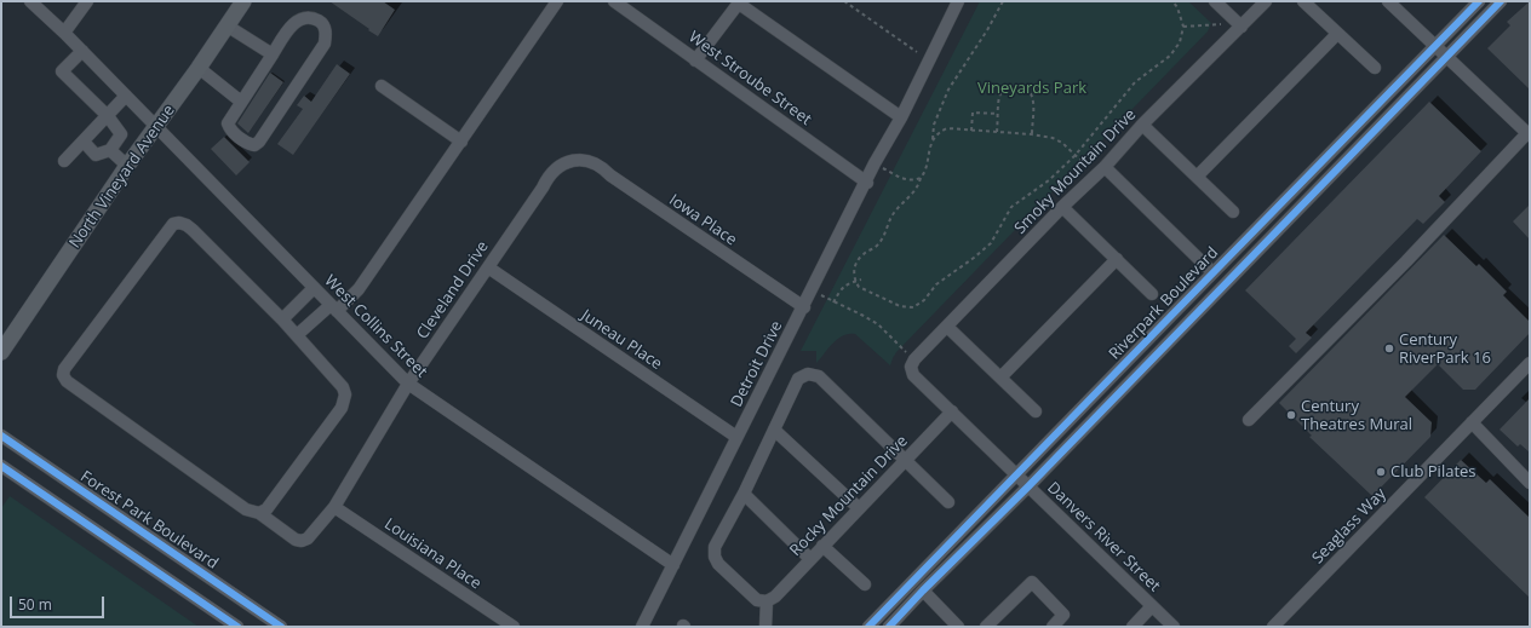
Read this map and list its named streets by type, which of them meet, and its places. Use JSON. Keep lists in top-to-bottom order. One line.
{"streets":{"main road":["North Vineyard Avenue"],"street":["West Stroube Street","Smoky Mountain Drive","Iowa Place","Cleveland Drive","Riverpark Boulevard","West Collins Street","Juneau Place","Detroit Drive","Rocky Mountain Drive","Forest Park Boulevard","Seaglass Way","Danvers River Street","Louisiana Place"]},"crossings":[["West Stroube Street","Detroit Drive"],["Smoky Mountain Drive","Danvers River Street"],["North Vineyard Avenue","West Collins Street"],["Iowa Place","Cleveland Drive"],["Iowa Place","Detroit Drive"],["Cleveland Drive","West Collins Street"],["Cleveland Drive","Juneau Place"],["Cleveland Drive","Louisiana Place"],["Riverpark Boulevard","Danvers River Street"],["West Collins Street","Detroit Drive"],["Juneau Place","Detroit Drive"],["Rocky Mountain Drive","Danvers River Street"]],"parks":["Vineyards Park"],"places":["Century RiverPark 16","Century Theatres Mural","Club Pilates"],"scale_bar":"50 m"}
